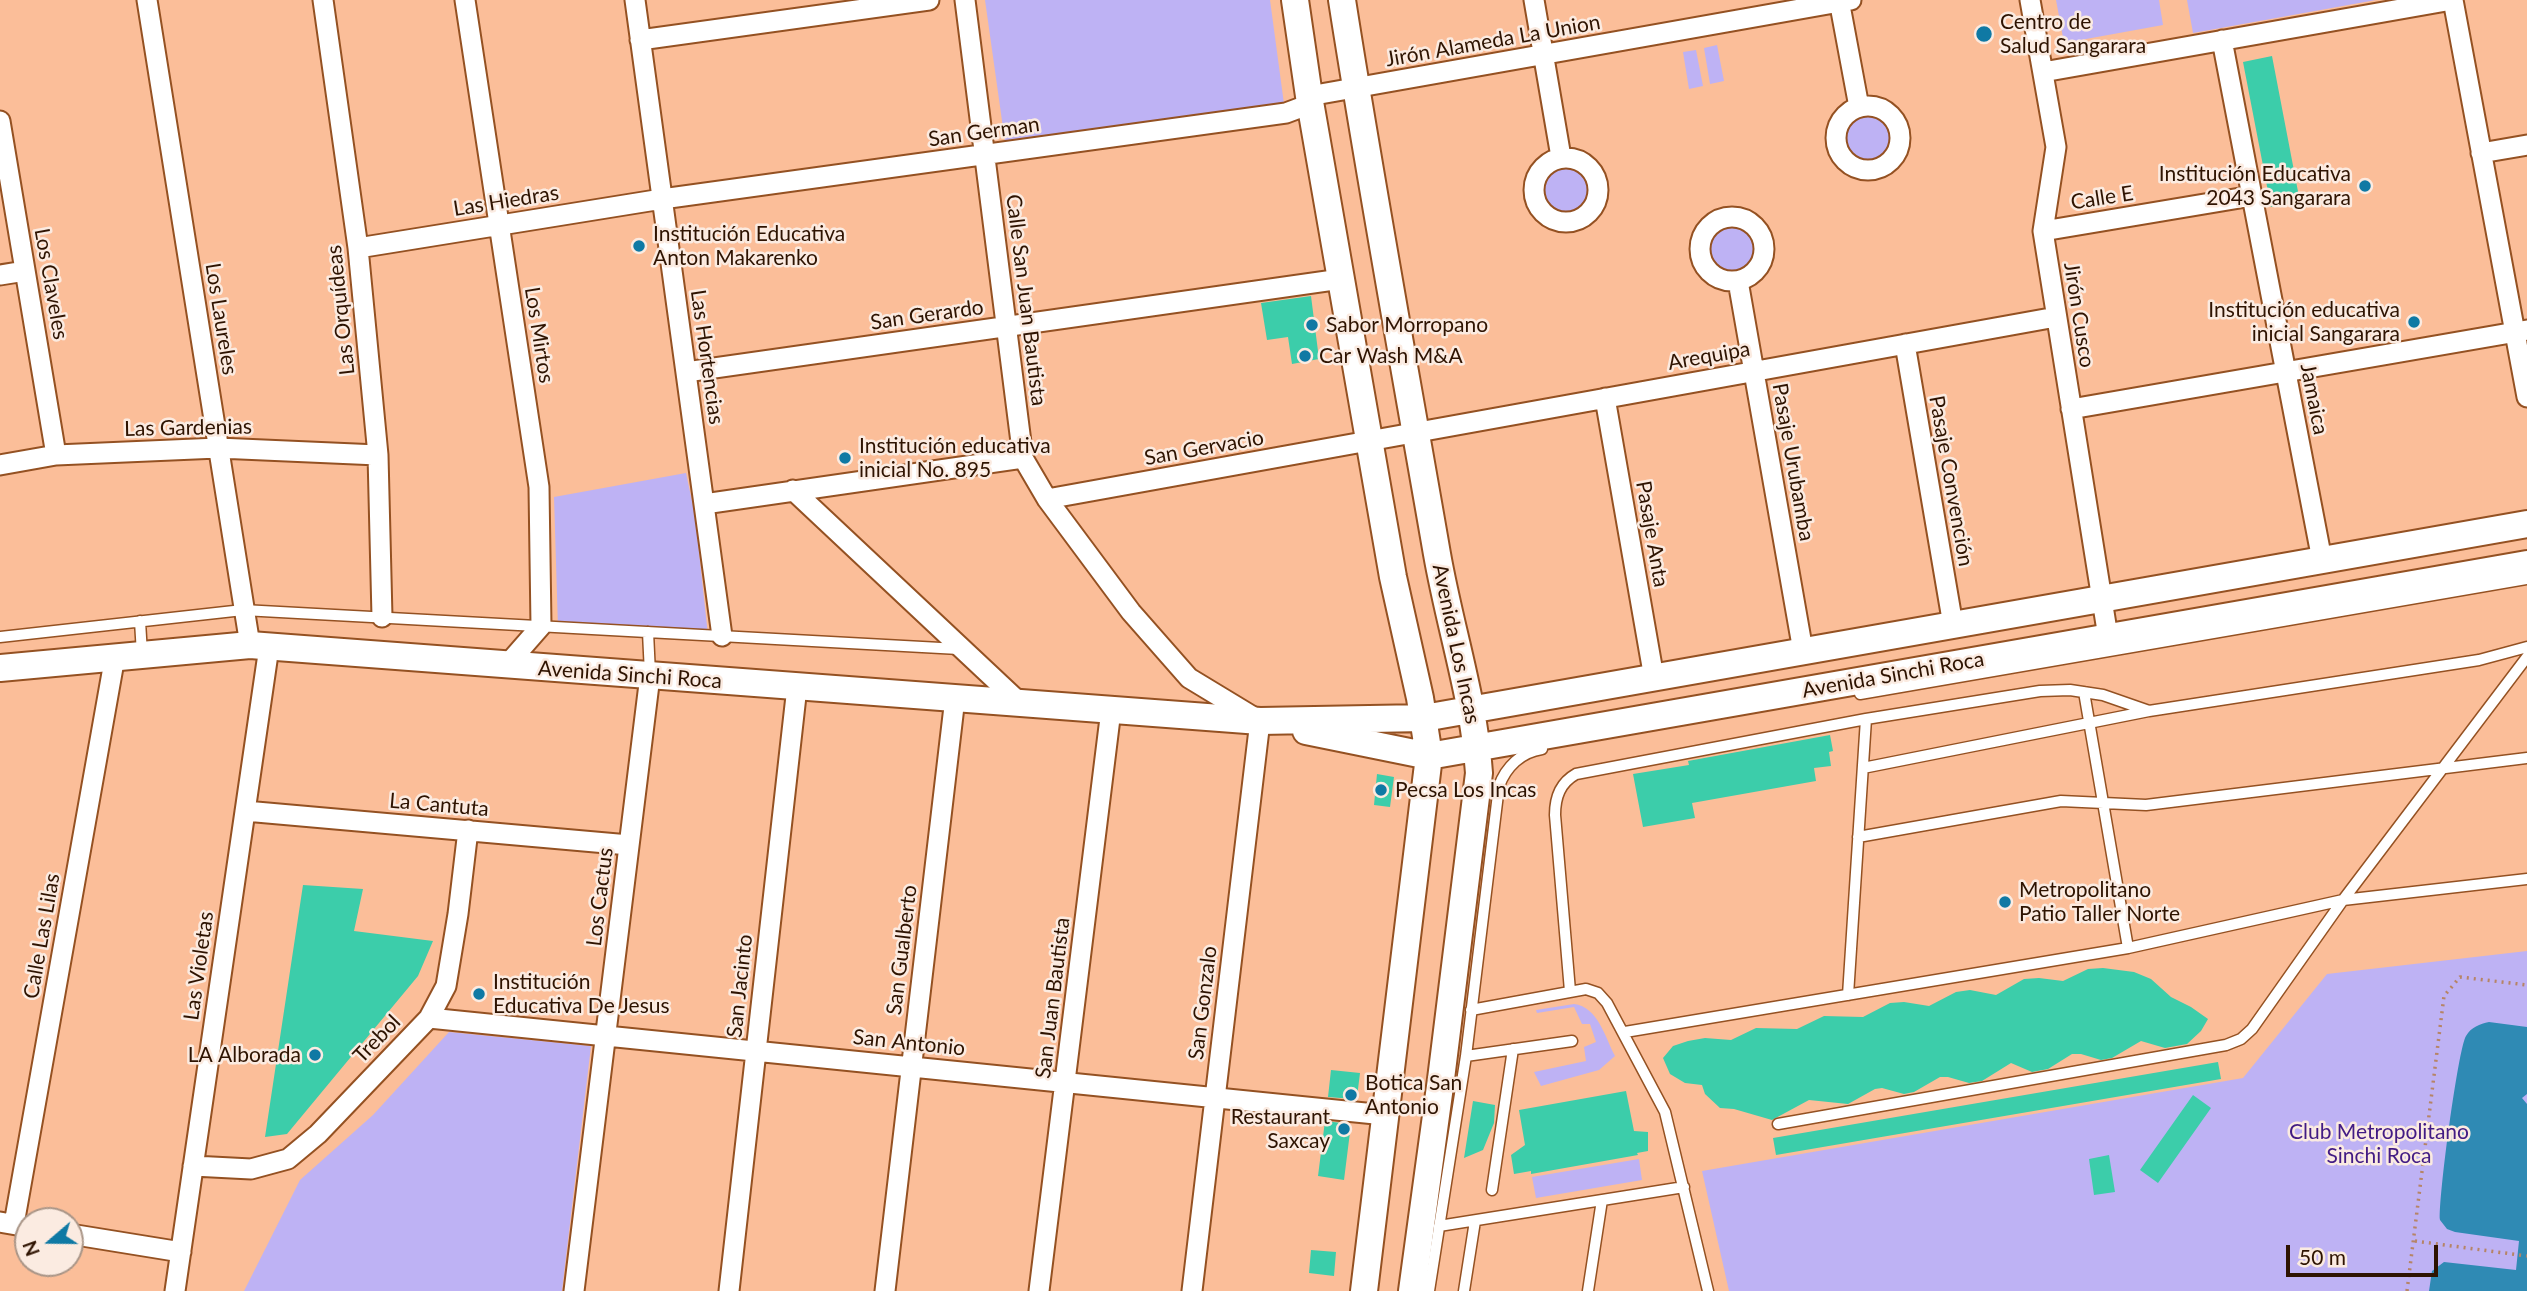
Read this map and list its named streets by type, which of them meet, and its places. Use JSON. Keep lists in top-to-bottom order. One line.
{"streets":{"main road":["Avenida Los Incas","Avenida Sinchi Roca"],"street":["Jirón Alameda La Union","San German","Calle E","Las Hiedras","Los Claveles","Calle San Juan Bautista","Las Orquídeas","San Gerardo","Jirón Cusco","Los Laureles","Los Mirtos","Arequipa","Las Hortencias","Jamaica","Las Gardenias","San Gervacio","Pasaje Urubamba","Pasaje Convención","Pasaje Anta","La Cantuta","Los Cactus","Calle Las Lilas","San Gualberto","Las Violetas","San Jacinto","San Juan Bautista","San Gonzalo","Trebol","San Antonio"]},"crossings":[["Jirón Alameda La Union","San German"],["Jirón Alameda La Union","Avenida Los Incas"],["San German","Las Hiedras"],["San German","Calle San Juan Bautista"],["San German","Las Hortencias"],["Calle E","Jirón Cusco"],["Calle E","Jamaica"],["Las Hiedras","Las Orquídeas"],["Las Hiedras","Los Mirtos"],["Las Hiedras","Las Hortencias"],["Los Claveles","Las Gardenias"],["Calle San Juan Bautista","San Gerardo"],["Calle San Juan Bautista","San Gervacio"],["Calle San Juan Bautista","Avenida Sinchi Roca"],["Calle San Juan Bautista","San Gonzalo"],["Las Orquídeas","Las Gardenias"],["San Gerardo","Las Hortencias"],["Jirón Cusco","Arequipa"],["Jirón Cusco","Avenida Sinchi Roca"],["Los Laureles","Las Gardenias"],["Los Laureles","Avenida Sinchi Roca"],["Los Laureles","Las Violetas"],["Arequipa","San Gervacio"],["Arequipa","Pasaje Urubamba"],["Arequipa","Pasaje Convención"],["Arequipa","Pasaje Anta"],["Arequipa","Avenida Los Incas"],["Jamaica","Avenida Sinchi Roca"],["Pasaje Urubamba","Avenida Sinchi Roca"],["Pasaje Convención","Avenida Sinchi Roca"],["Pasaje Anta","Avenida Sinchi Roca"],["Avenida Los Incas","Avenida Sinchi Roca"],["Avenida Sinchi Roca","Los Cactus"],["Avenida Sinchi Roca","Calle Las Lilas"],["Avenida Sinchi Roca","San Gualberto"],["Avenida Sinchi Roca","Las Violetas"],["Avenida Sinchi Roca","San Jacinto"],["Avenida Sinchi Roca","San Juan Bautista"],["Avenida Sinchi Roca","San Gonzalo"],["La Cantuta","Los Cactus"],["La Cantuta","Las Violetas"],["La Cantuta","Trebol"],["Los Cactus","San Antonio"],["San Gualberto","San Antonio"],["Las Violetas","Trebol"],["San Jacinto","San Antonio"],["San Juan Bautista","San Antonio"],["San Gonzalo","San Antonio"],["Trebol","San Antonio"]],"parks":["Club Metropolitano Sinchi Roca"],"places":["Centro de Salud Sangarara","Institución Educativa 2043 Sangarara","Institución Educativa Anton Makarenko","Institución educativa inicial Sangarara","Sabor Morropano","Car Wash M&A","Institución educativa inicial No. 895","Pecsa Los Incas","Metropolitano Patio Taller Norte","Institución Educativa De Jesus","LA Alborada","Botica San Antonio","Restaurant Saxcay"],"scale_bar":"50 m","north":"left"}
